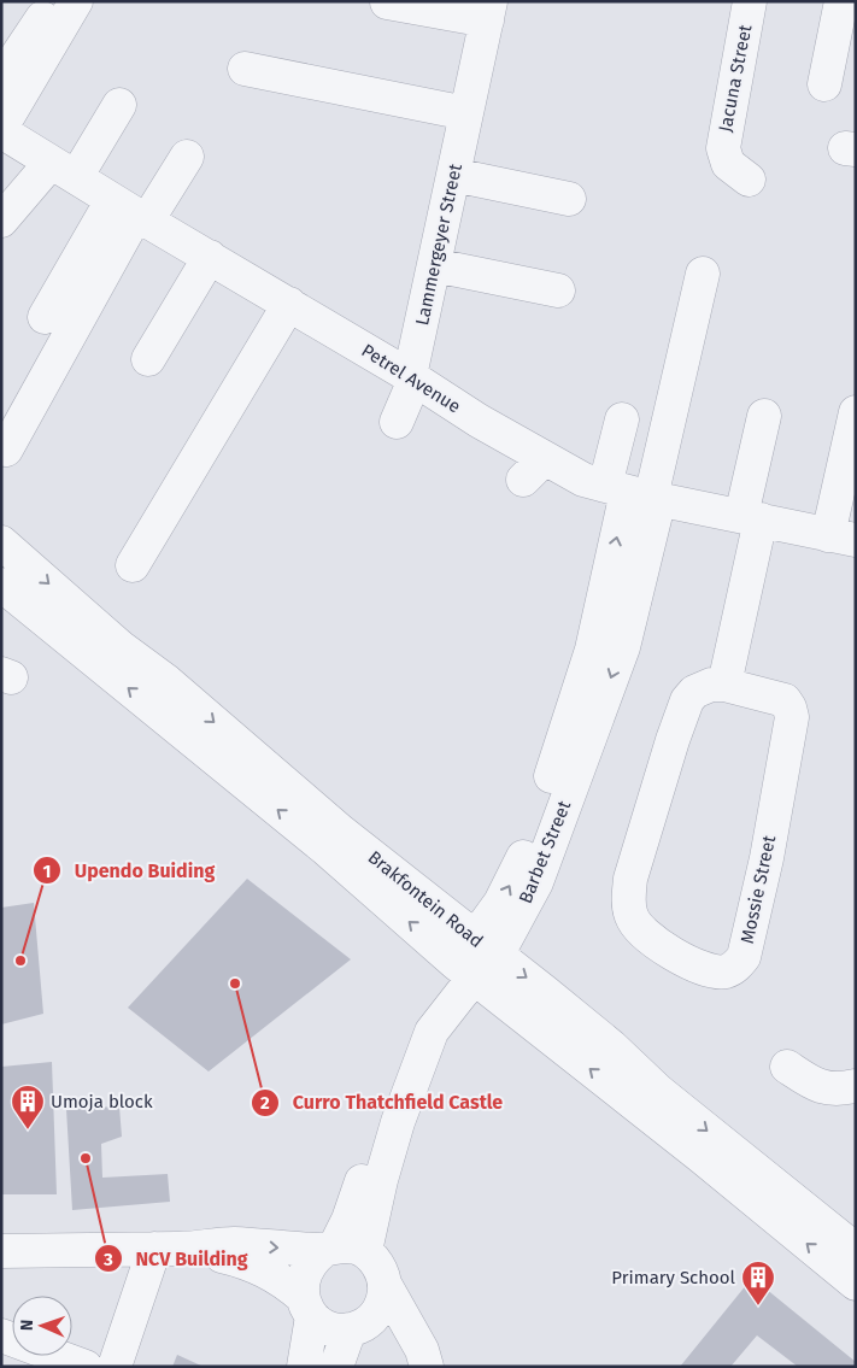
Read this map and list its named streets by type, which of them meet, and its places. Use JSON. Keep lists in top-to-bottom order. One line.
{"streets":{"street":["Jacuna Street","Lammergeyer Street","Petrel Avenue","Barbet Street","Mossie Street","Brakfontein Road"]},"crossings":[["Lammergeyer Street","Petrel Avenue"],["Petrel Avenue","Barbet Street"],["Barbet Street","Brakfontein Road"]],"places":{"other":["Upendo Buiding","Curro Thatchfield Castle","NCV Building"],"building":["Umoja block","Primary School"]},"north":"left"}
